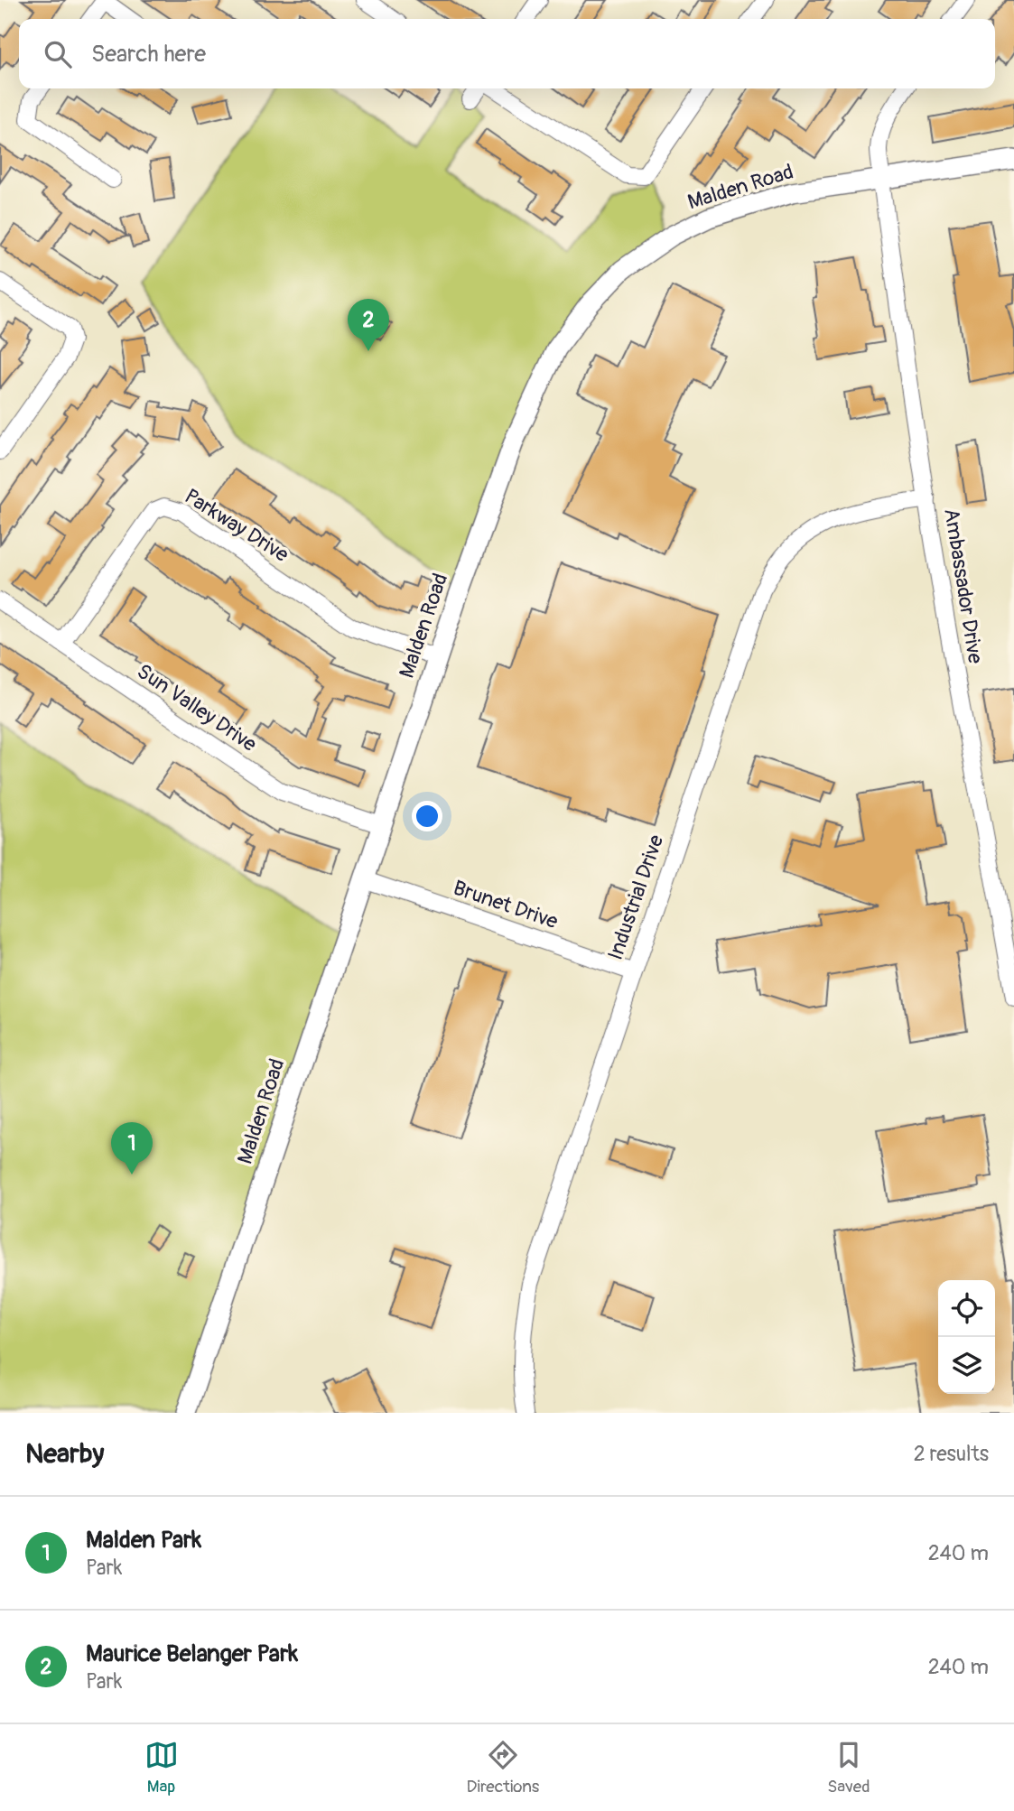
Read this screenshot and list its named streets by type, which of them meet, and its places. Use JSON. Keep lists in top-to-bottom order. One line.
{"streets":{"main road":["Malden Road"],"street":["Parkway Drive","Ambassador Drive","Sun Valley Drive","Industrial Drive","Brunet Drive"]},"crossings":[["Malden Road","Parkway Drive"],["Malden Road","Ambassador Drive"],["Malden Road","Sun Valley Drive"],["Malden Road","Brunet Drive"],["Parkway Drive","Sun Valley Drive"],["Ambassador Drive","Industrial Drive"],["Industrial Drive","Brunet Drive"]],"page":{"search":"Search here","pins":["2","1"],"heading":["Nearby","2 results"],"list":[{"mark":"1","name":"Malden Park","note":"Park","value":"240 m"},{"mark":"2","name":"Maurice Belanger Park","note":"Park","value":"240 m"}],"nav":["Map","Directions","Saved"]}}
